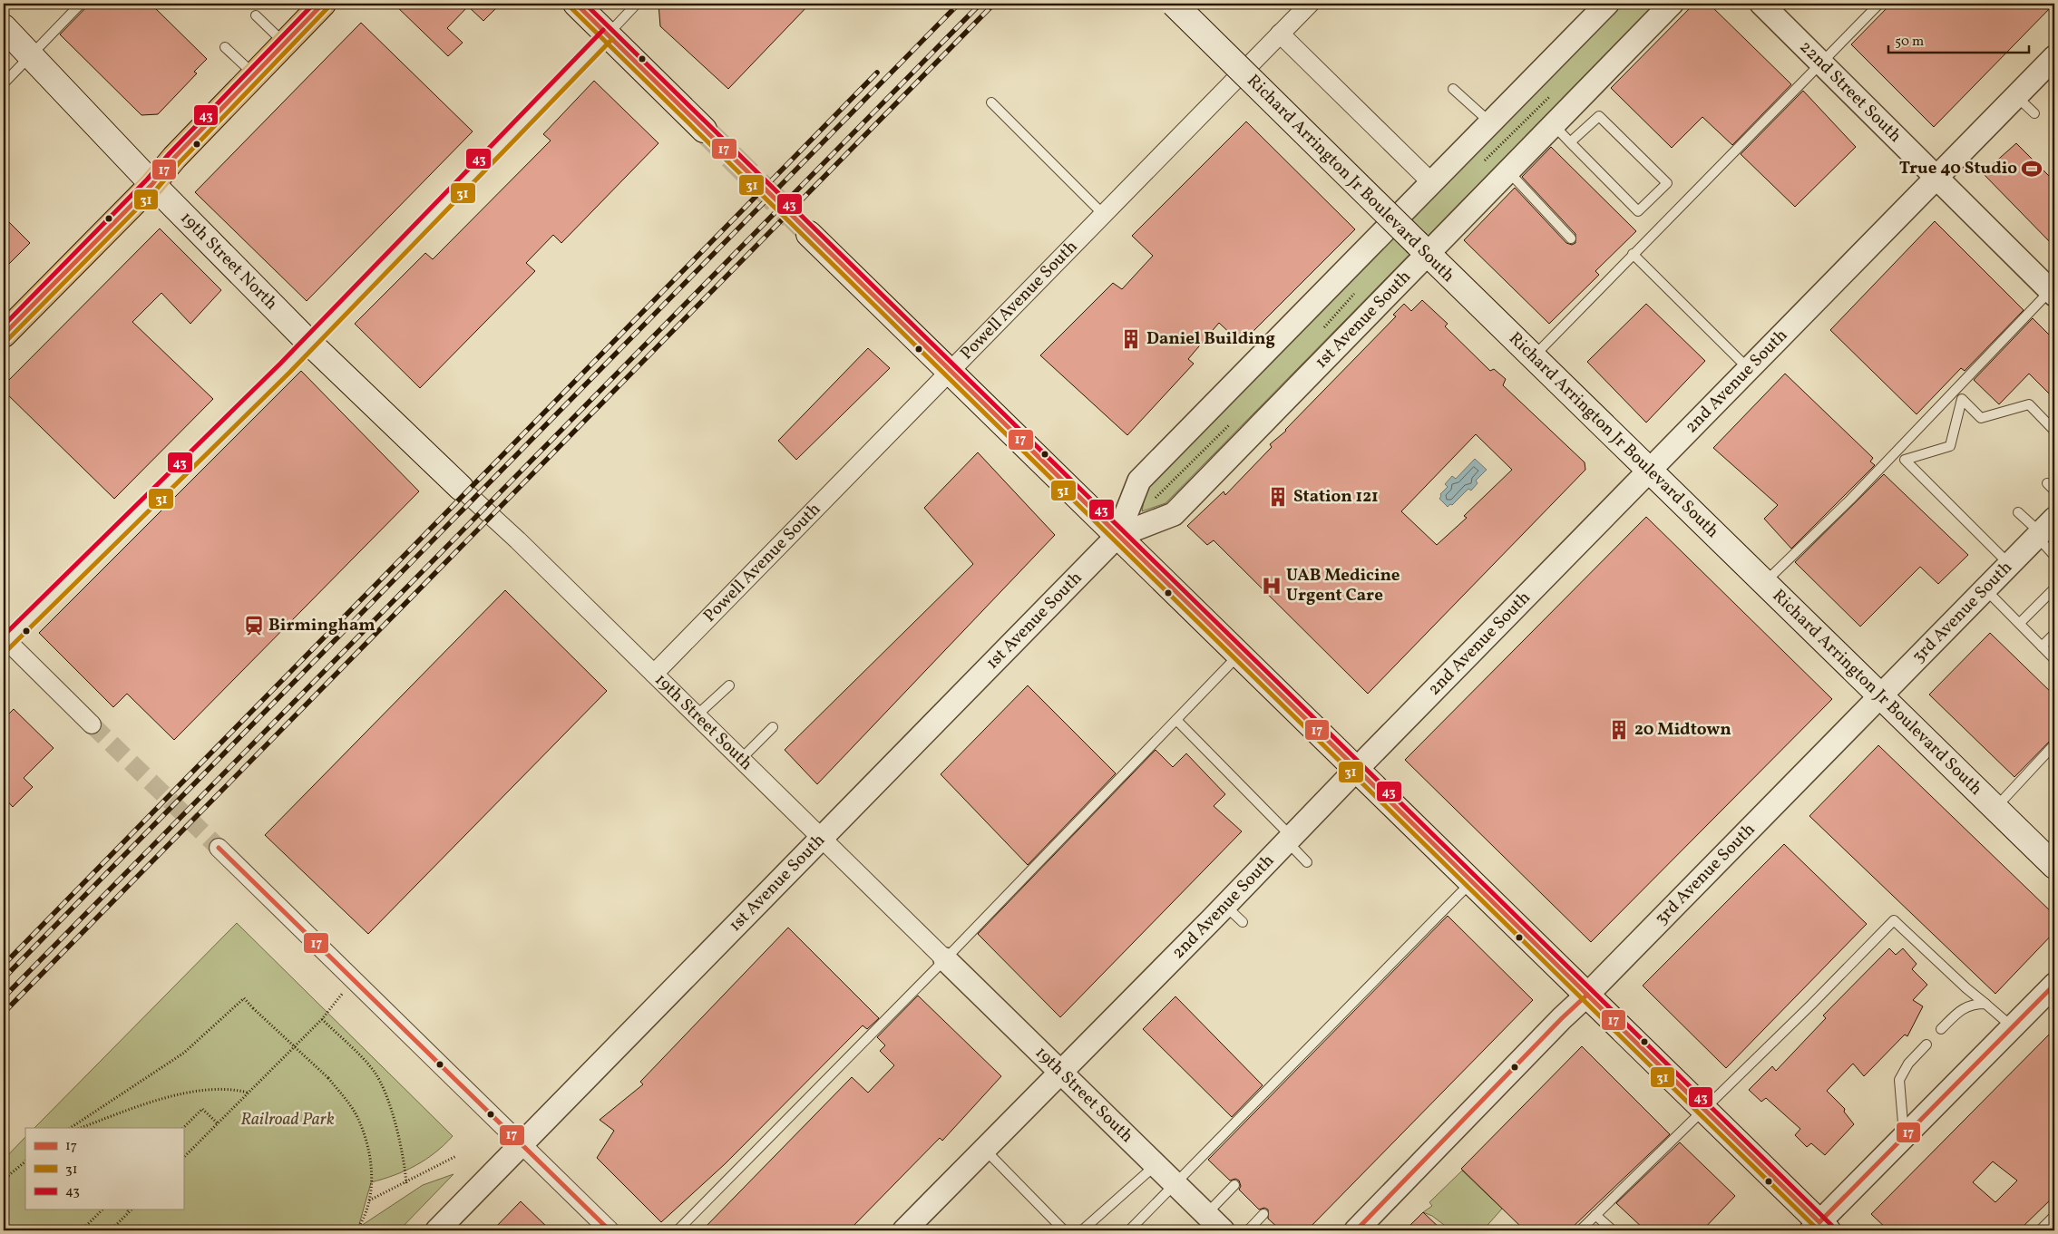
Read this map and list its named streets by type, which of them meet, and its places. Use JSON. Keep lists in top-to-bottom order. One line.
{"streets":{"main road":["Richard Arrington Jr Boulevard South","19th Street North"],"street":["22nd Street South","Powell Avenue South","1st Avenue South","2nd Avenue South","3rd Avenue South","19th Street South"]},"crossings":[["22nd Street South","2nd Avenue South"],["Richard Arrington Jr Boulevard South","1st Avenue South"],["Richard Arrington Jr Boulevard South","2nd Avenue South"],["Richard Arrington Jr Boulevard South","3rd Avenue South"],["19th Street North","19th Street South"],["Powell Avenue South","19th Street South"],["1st Avenue South","19th Street South"],["2nd Avenue South","19th Street South"]],"parks":["Railroad Park"],"places":{"sports":["True 40 Studio"],"building":["Daniel Building","Station 121","20 Midtown"],"hospital":["UAB Medicine Urgent Care"],"station":["Birmingham"]},"lines":["transit line 17","transit line 43","transit line 31"],"legend":["17","31","43"],"scale_bar":"50 m"}
